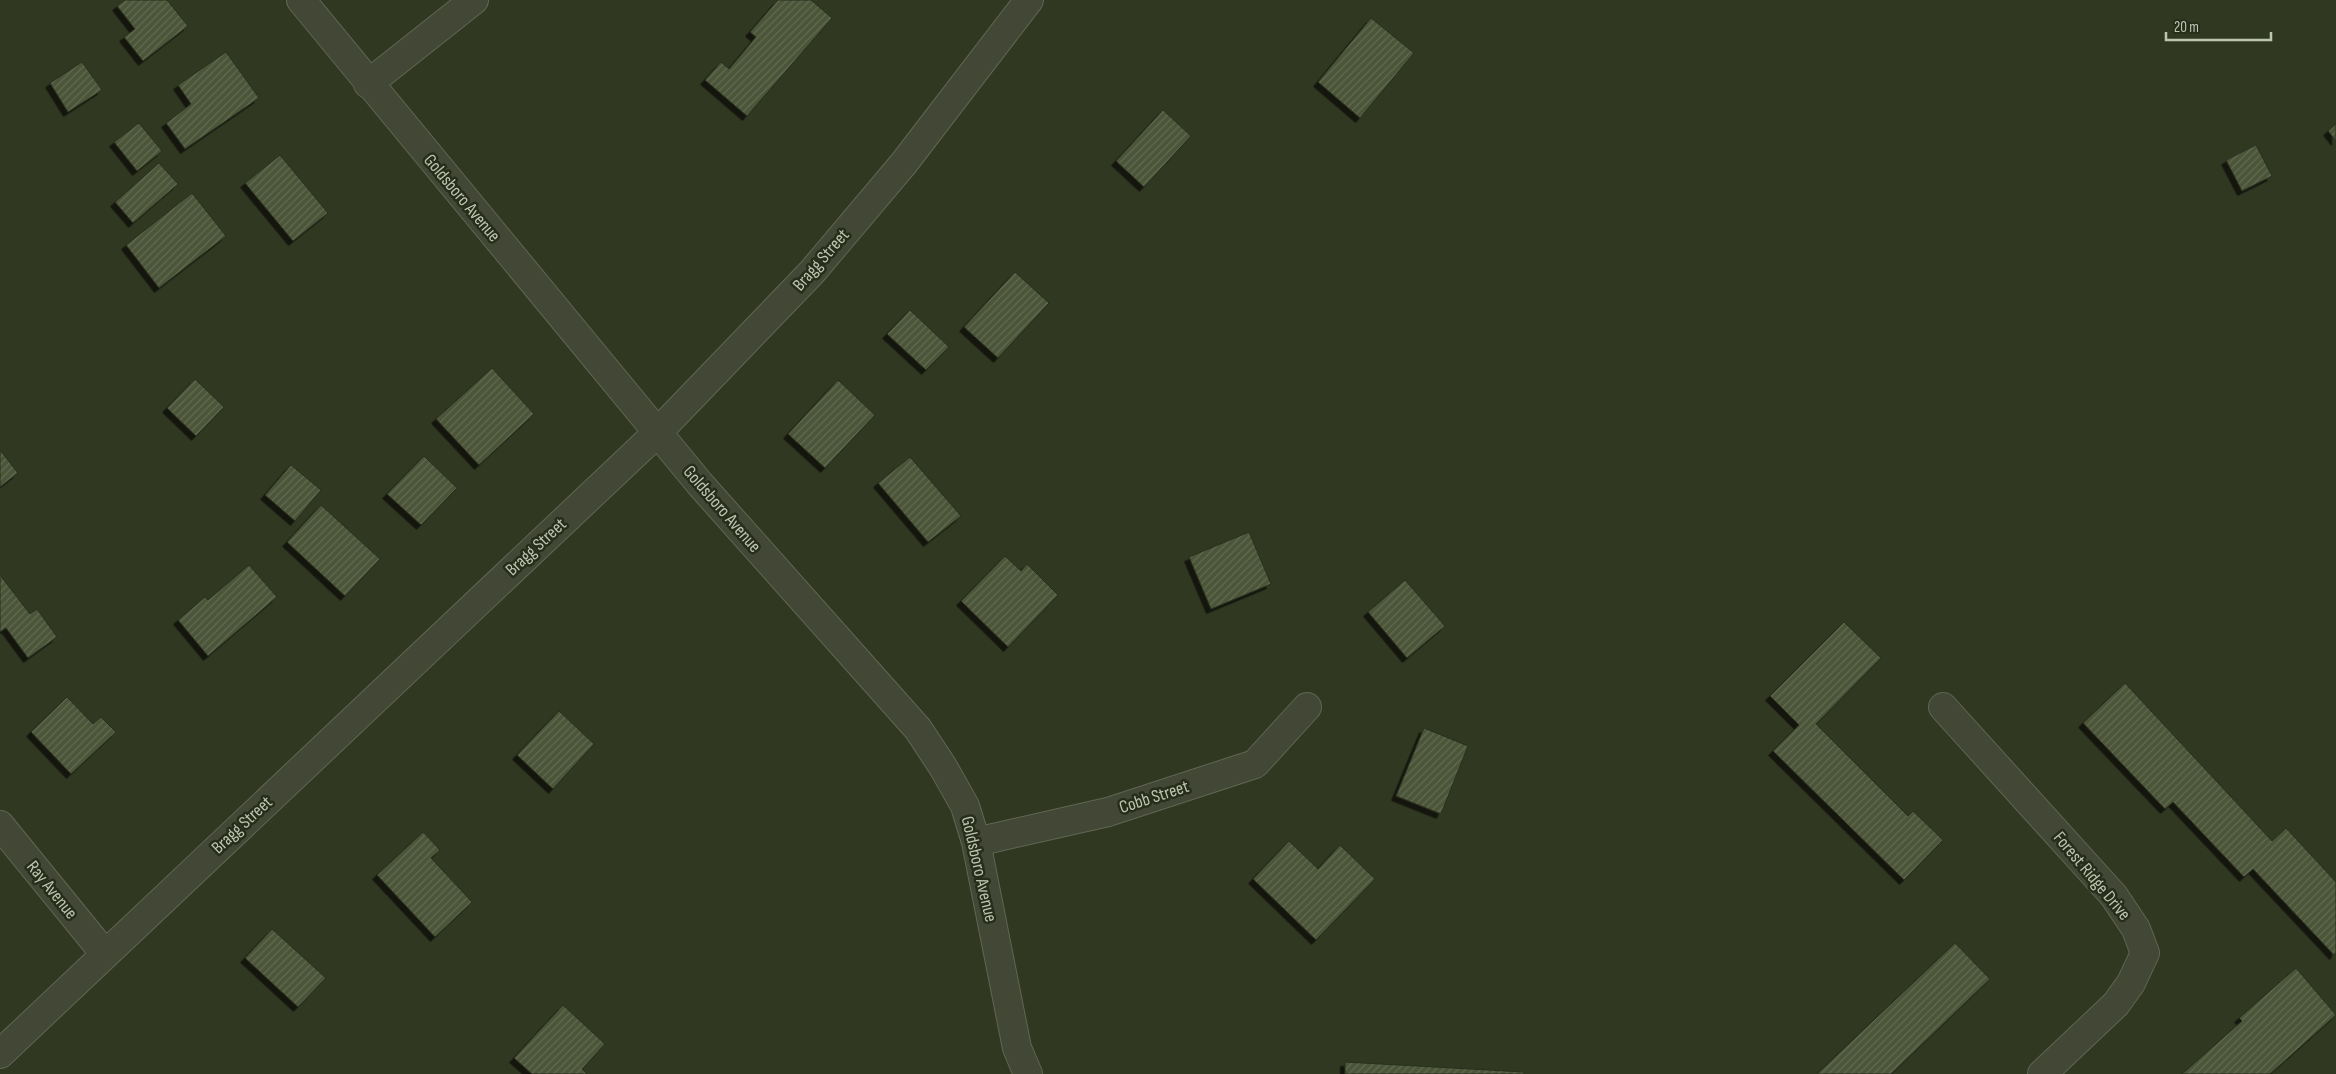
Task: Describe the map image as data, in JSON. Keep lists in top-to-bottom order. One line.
{"streets":{"street":["Goldsboro Avenue","Bragg Street","Cobb Street","Forest Ridge Drive","Ray Avenue"]},"crossings":[["Goldsboro Avenue","Bragg Street"],["Goldsboro Avenue","Cobb Street"],["Bragg Street","Ray Avenue"]],"scale_bar":"20 m"}
